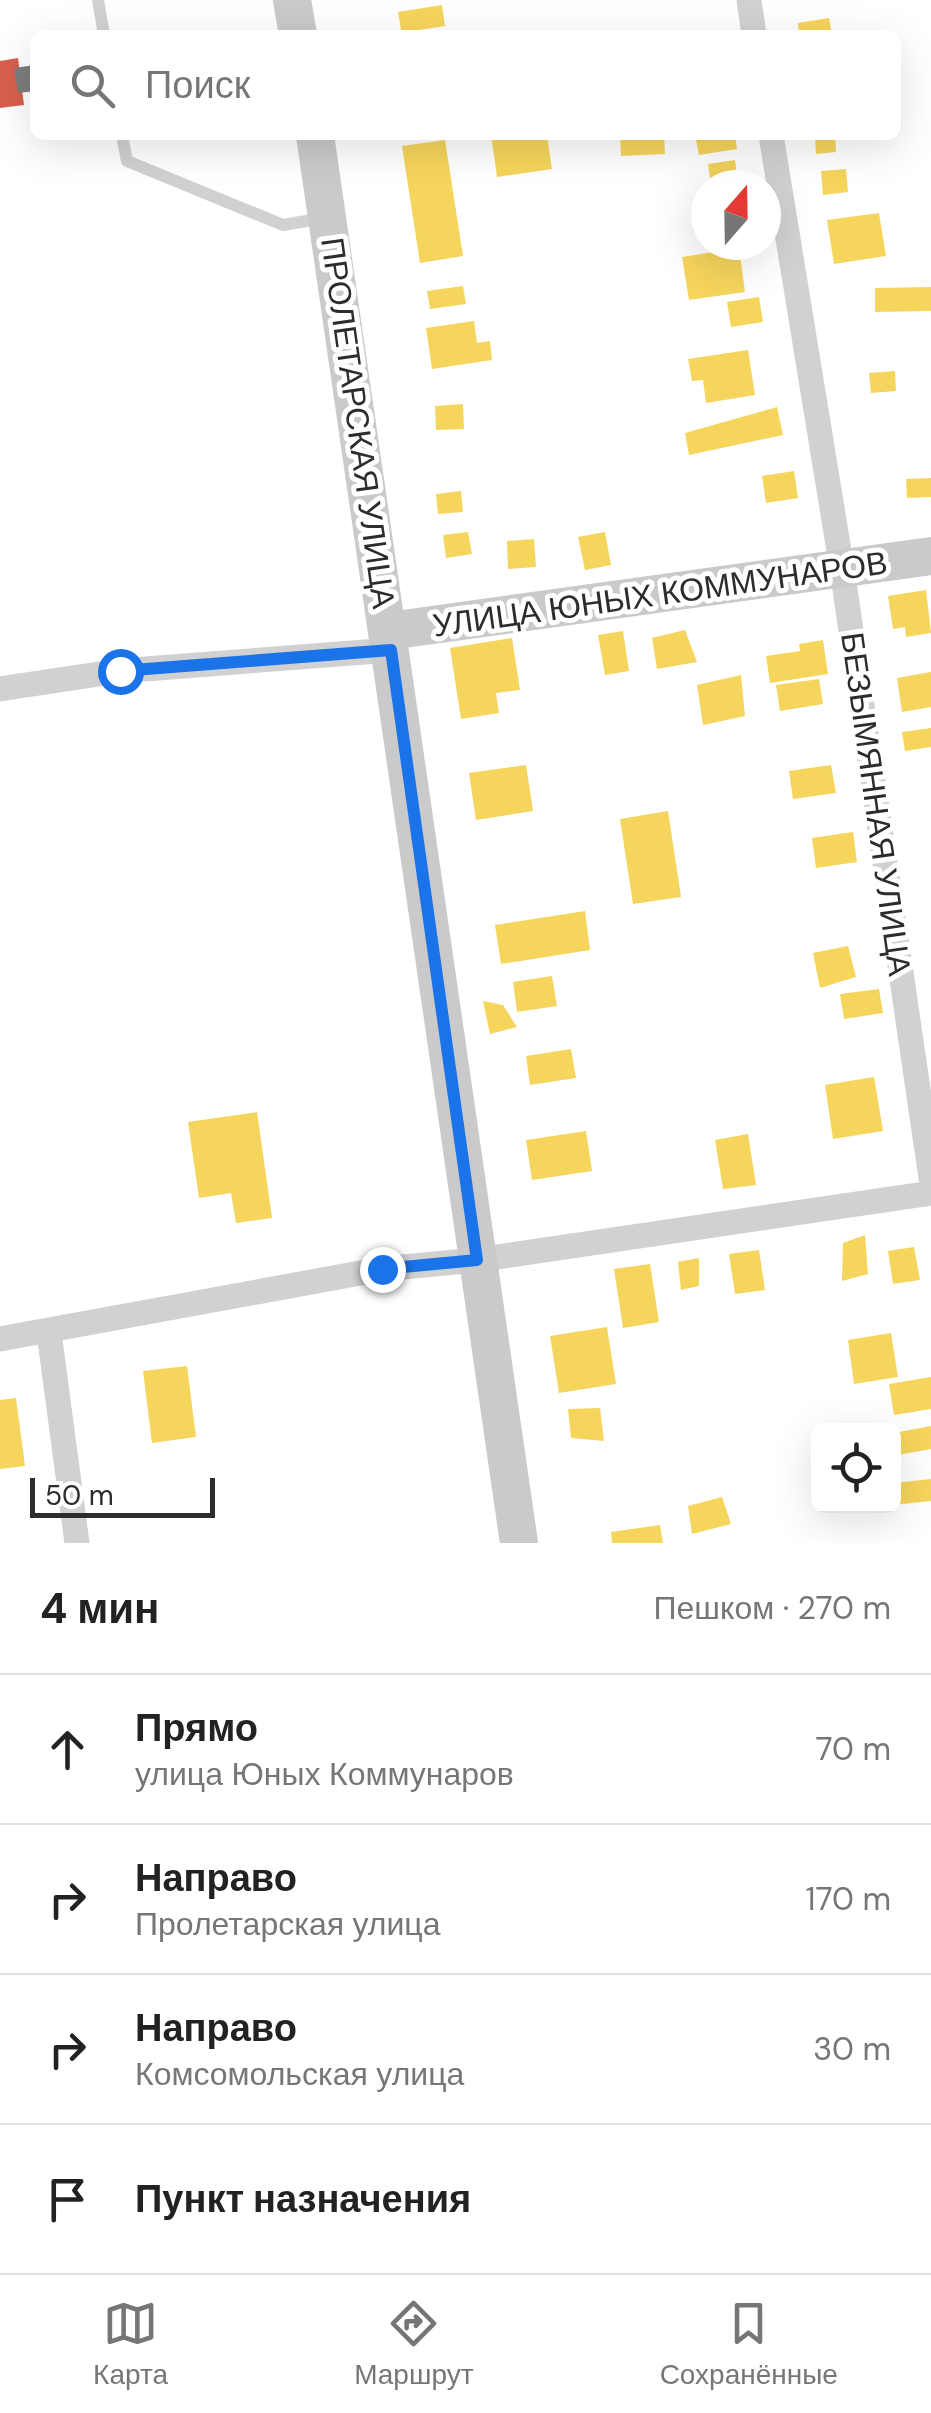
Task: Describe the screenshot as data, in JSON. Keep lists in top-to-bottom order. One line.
{"streets":{"street":["ПРОЛЕТАРСКАЯ УЛИЦА","УЛИЦА ЮНЫХ КОММУНАРОВ","БЕЗЫМЯННАЯ УЛИЦА"]},"crossings":[["ПРОЛЕТАРСКАЯ УЛИЦА","УЛИЦА ЮНЫХ КОММУНАРОВ"],["УЛИЦА ЮНЫХ КОММУНАРОВ","БЕЗЫМЯННАЯ УЛИЦА"]],"scale_bar":"50 m","north":"top","page":{"search":"Поиск","scale":"50 m","heading":["4 мин","Пешком · 270 m"],"list":[["Прямо","улица Юных Коммунаров","70 m"],["Направо","Пролетарская улица","170 m"],["Направо","Комсомольская улица","30 m"],"Пункт назначения"],"nav":["Карта","Маршрут","Сохранённые"]}}
